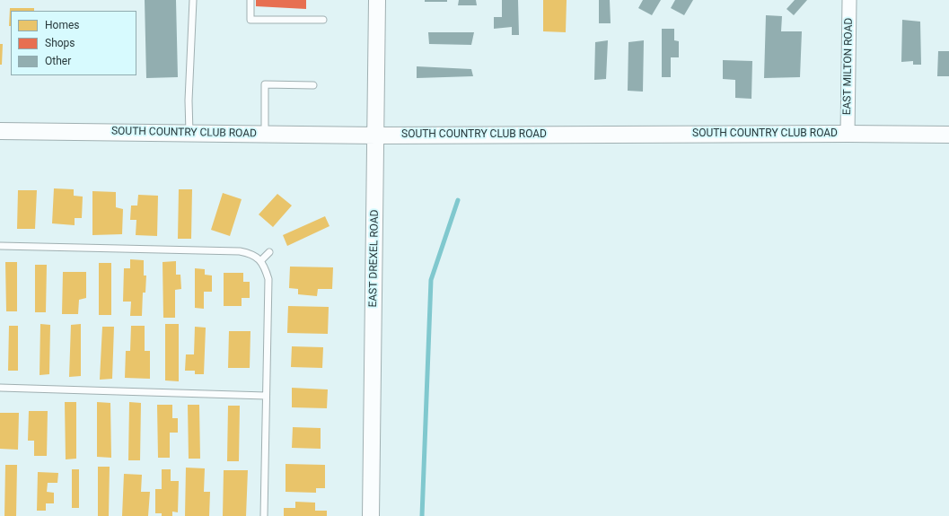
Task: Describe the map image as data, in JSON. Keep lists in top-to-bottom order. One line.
{"streets":{"street":["EAST MILTON ROAD","SOUTH COUNTRY CLUB ROAD","EAST DREXEL ROAD"]},"crossings":[["EAST MILTON ROAD","SOUTH COUNTRY CLUB ROAD"],["SOUTH COUNTRY CLUB ROAD","EAST DREXEL ROAD"]],"legend":["Homes","Shops","Other"]}
